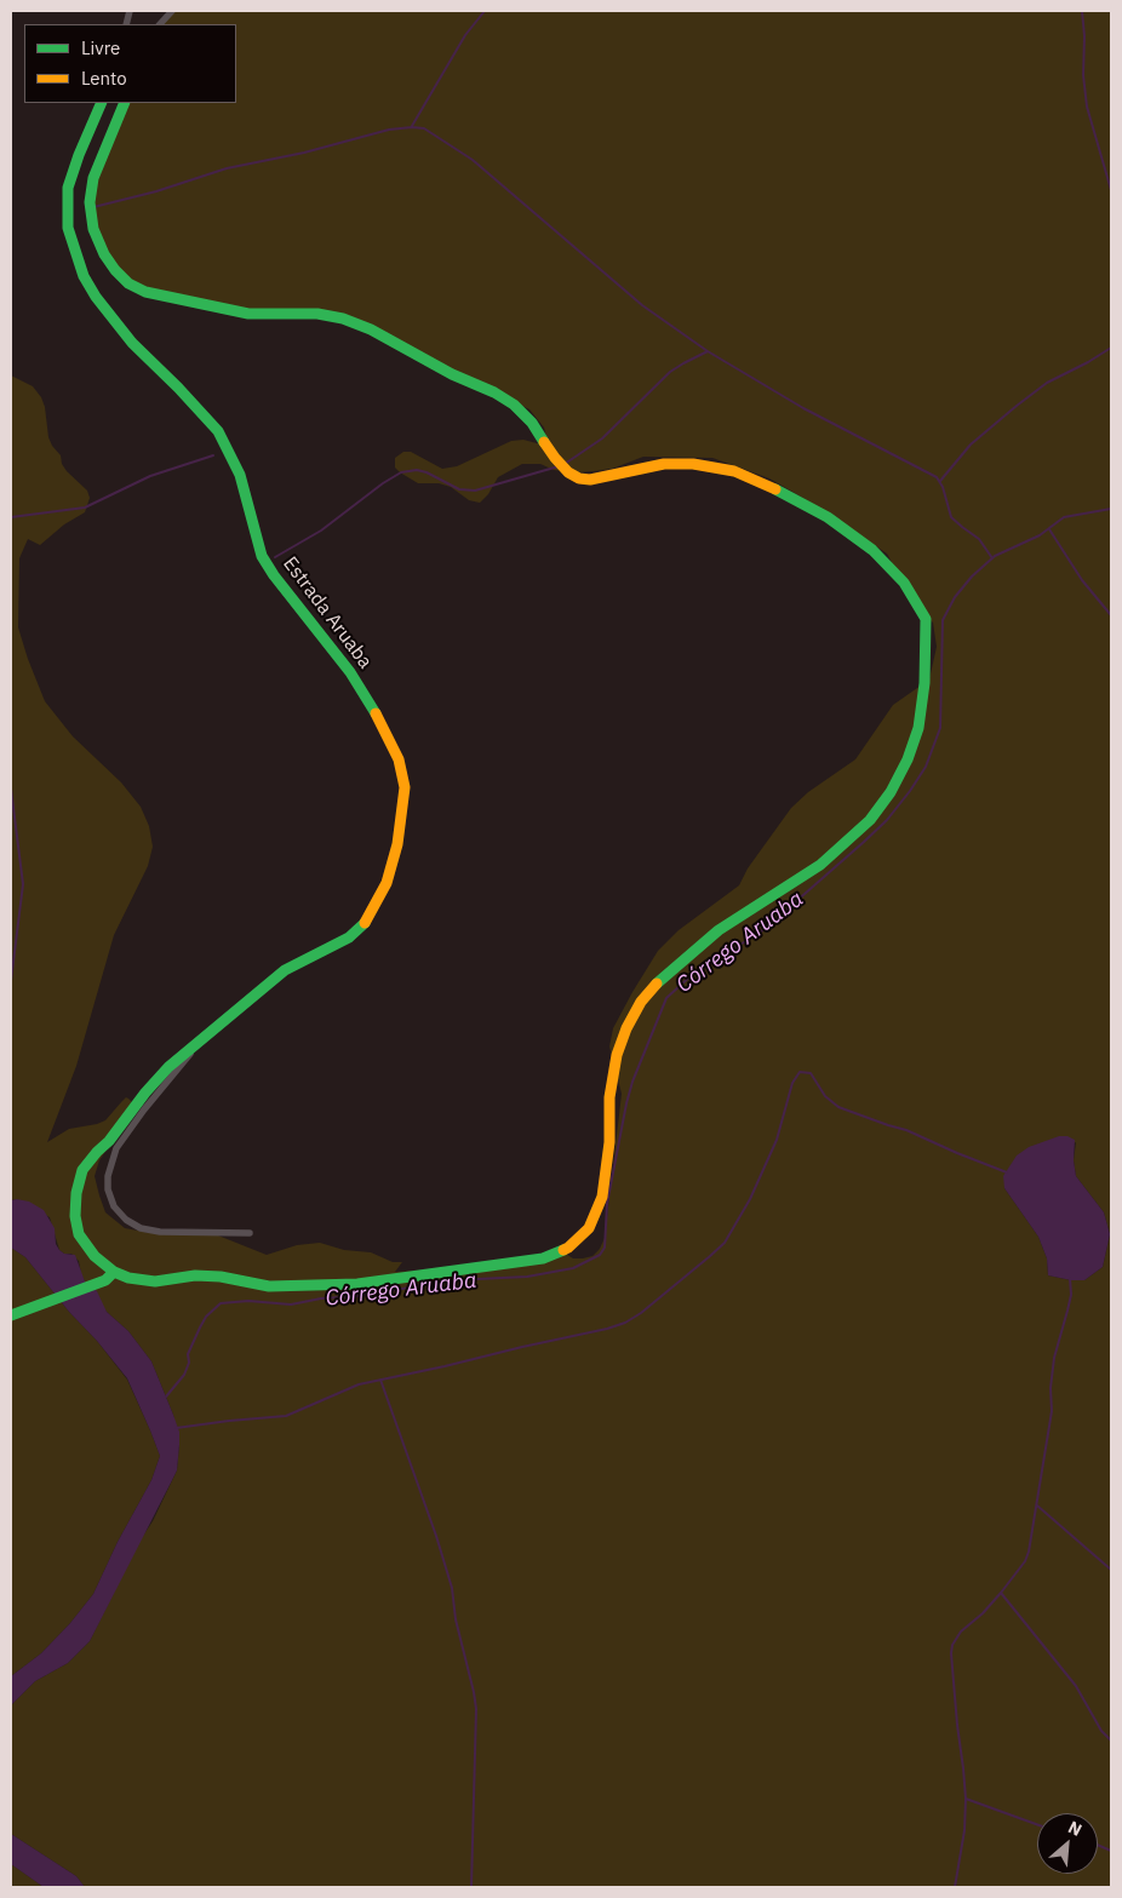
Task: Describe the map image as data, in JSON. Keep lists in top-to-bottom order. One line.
{"streets":{"street":["Estrada Aruaba"]},"water":["Córrego Aruaba"],"legend":["Livre","Lento"],"north":"top right"}
